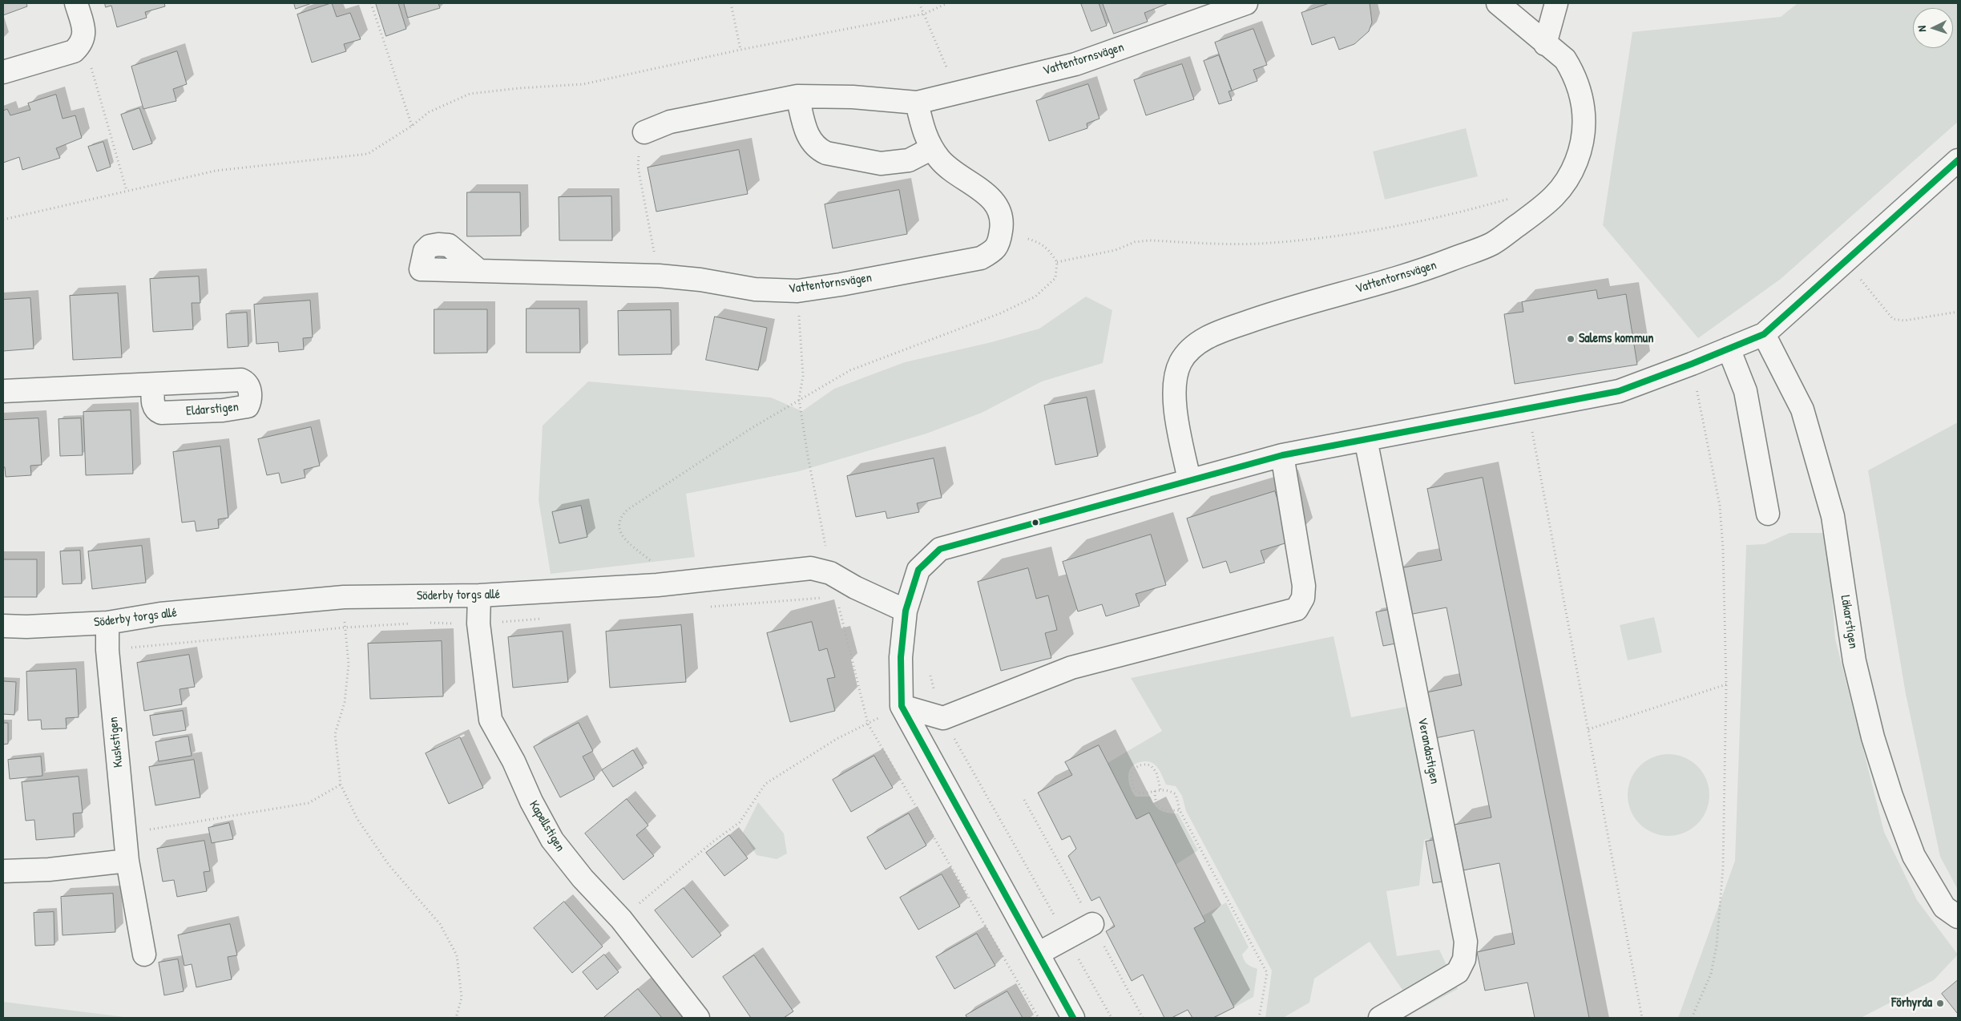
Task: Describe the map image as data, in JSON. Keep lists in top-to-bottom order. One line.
{"streets":{"street":["Vattentornsvägen","Söderby torgs allé","Läkarstigen","Kuskstigen","Verandastigen","Kapellstigen"]},"crossings":[["Söderby torgs allé","Kuskstigen"],["Söderby torgs allé","Kapellstigen"]],"places":["Salems kommun","Förhyrda"],"north":"left"}
